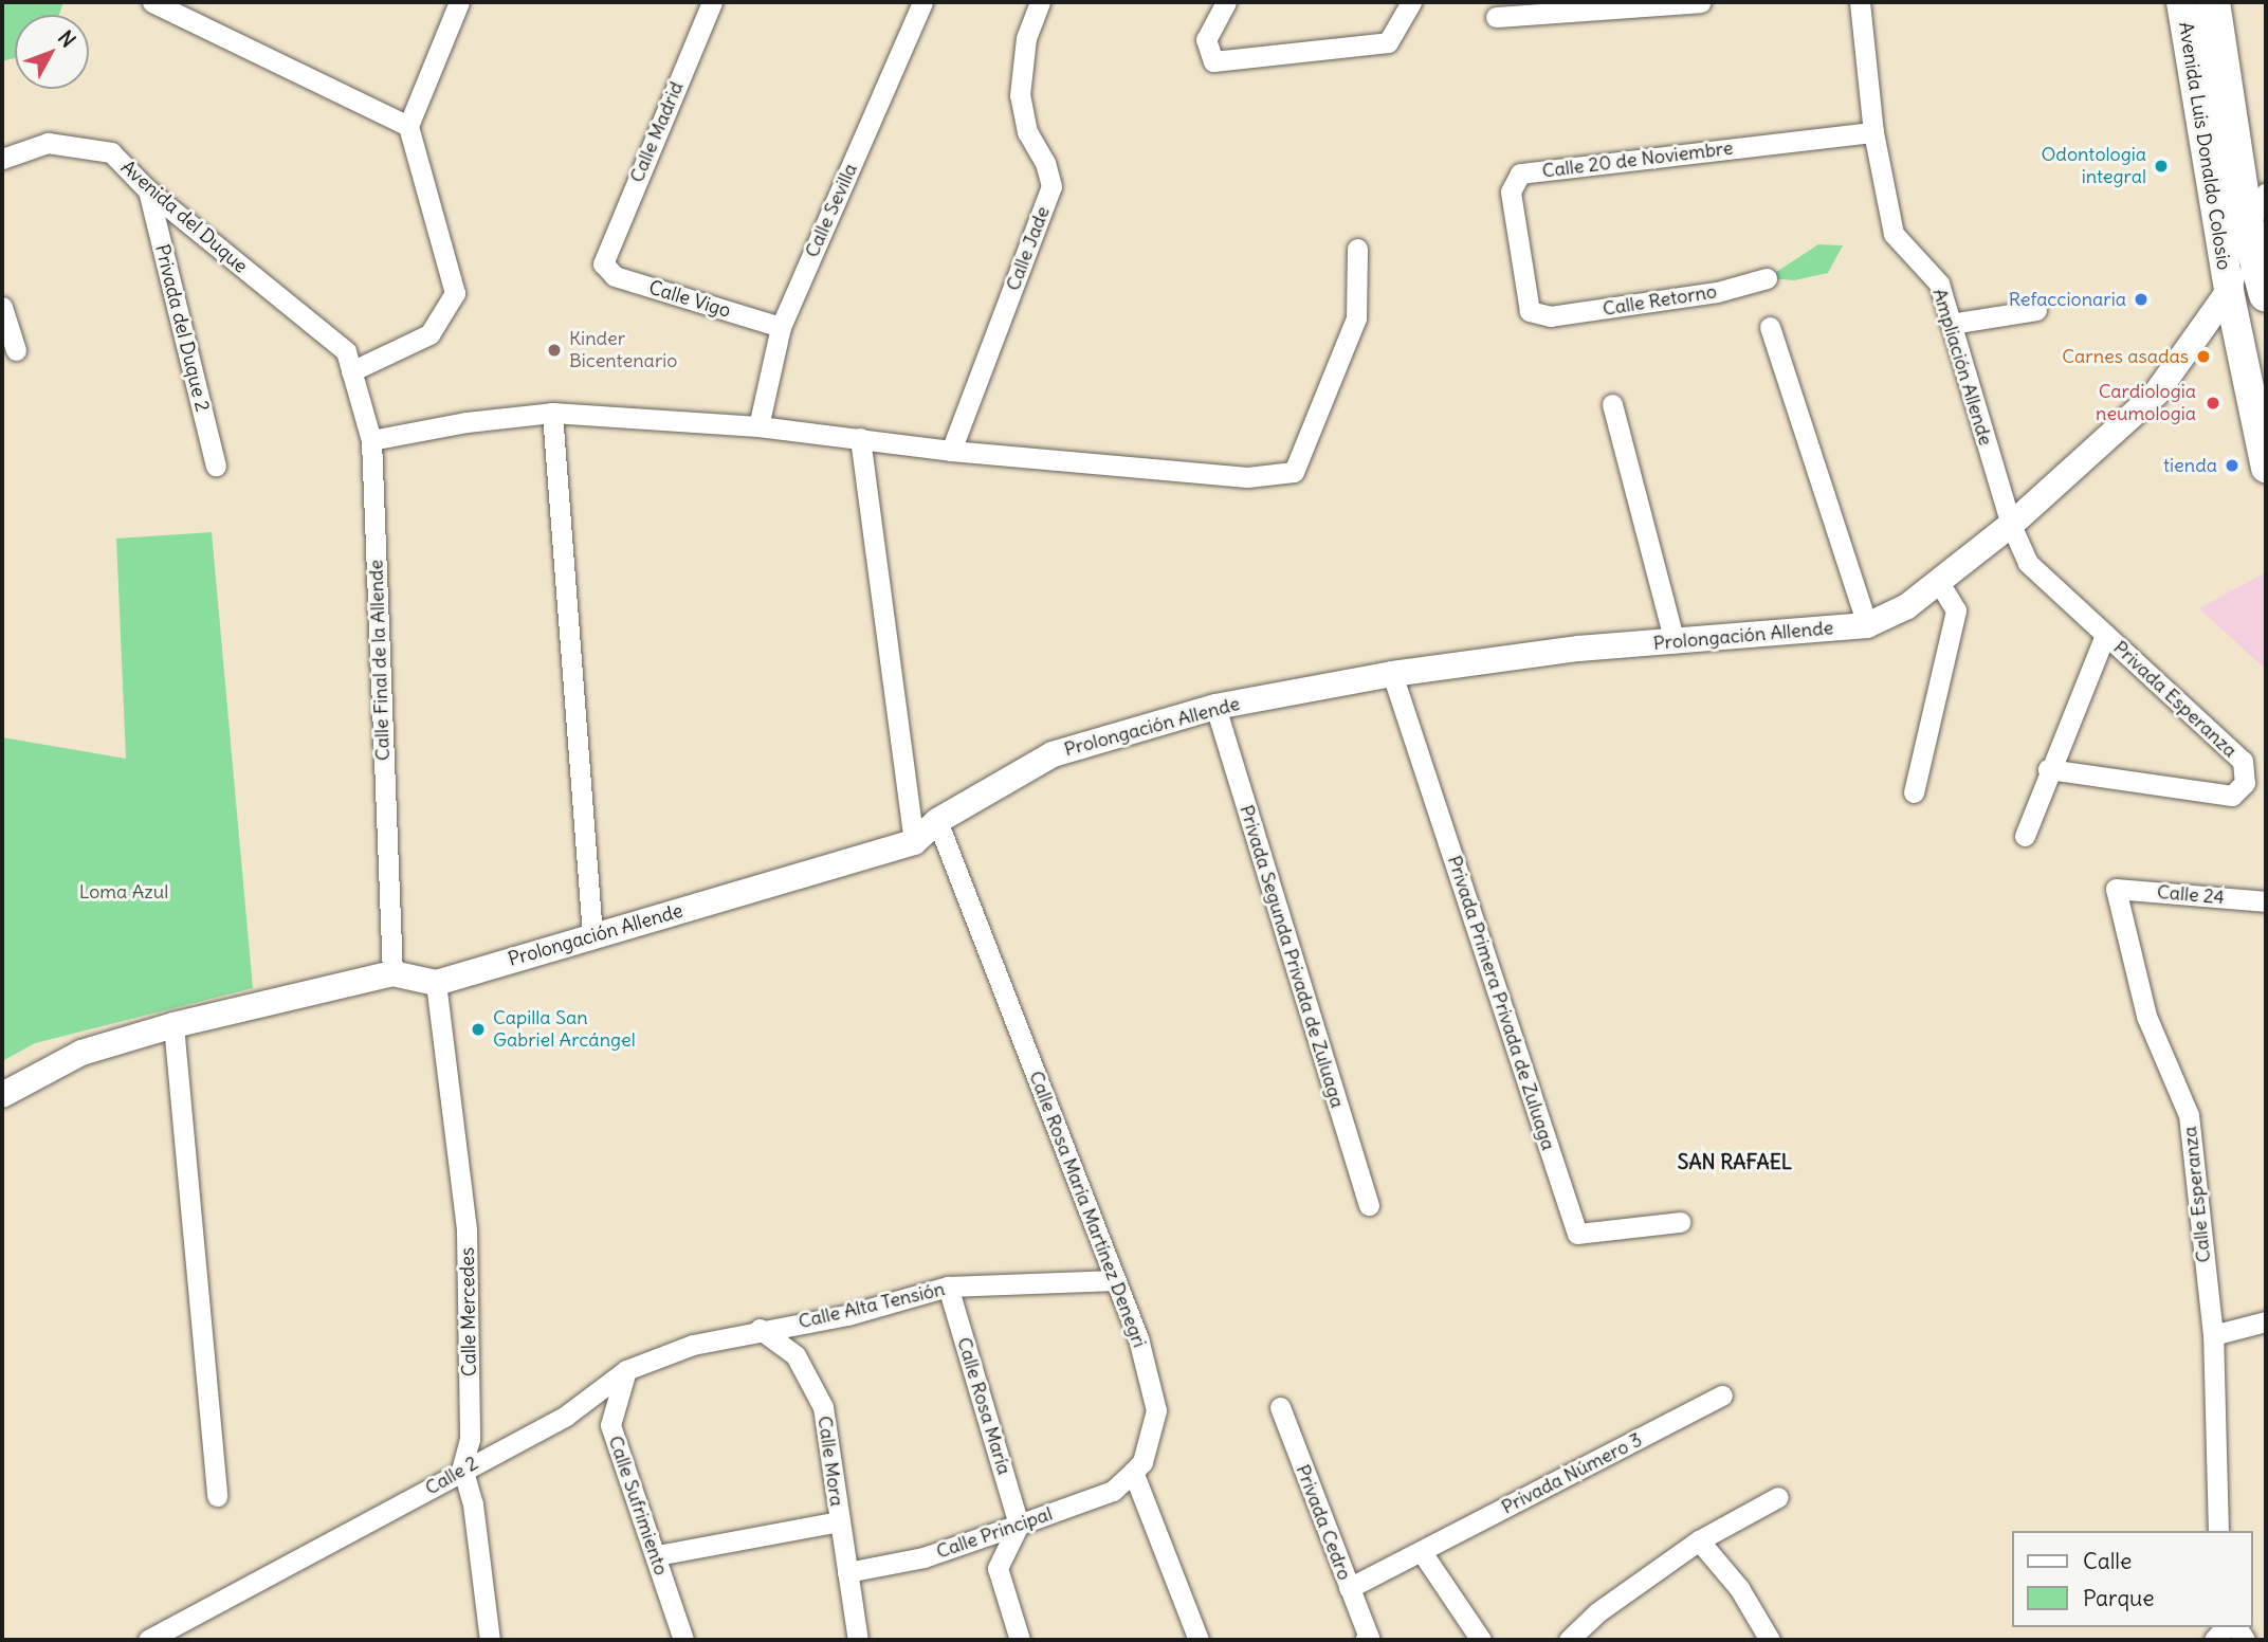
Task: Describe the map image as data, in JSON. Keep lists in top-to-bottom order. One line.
{"streets":{"main road":["Avenida Luis Donaldo Colosio"],"street":["Calle Madrid","Calle 20 de Noviembre","Calle Sevilla","Avenida del Duque","Calle Jade","Calle Vigo","Calle Retorno","Privada del Duque 2","Ampliación Allende","Prolongación Allende","Calle Final de la Allende","Privada Esperanza","Calle 24","Privada Segunda Privada de Zuluaga","Privada Primera Privada de Zuluaga","Calle Esperanza","Calle Rosa María Martínez Denegri","Calle Alta Tensión","Calle Mercedes","Calle Rosa María","Calle Mora","Privada Número 3","Calle 2","Calle Sufrimiento","Privada Cedro","Calle Principal"]},"crossings":[["Calle Madrid","Calle Vigo"],["Avenida Luis Donaldo Colosio","Prolongación Allende"],["Calle 20 de Noviembre","Calle Retorno"],["Calle 20 de Noviembre","Ampliación Allende"],["Calle Sevilla","Calle Vigo"],["Avenida del Duque","Privada del Duque 2"],["Avenida del Duque","Calle Final de la Allende"],["Ampliación Allende","Prolongación Allende"],["Ampliación Allende","Privada Esperanza"],["Prolongación Allende","Calle Final de la Allende"],["Prolongación Allende","Privada Esperanza"],["Prolongación Allende","Privada Segunda Privada de Zuluaga"],["Prolongación Allende","Privada Primera Privada de Zuluaga"],["Prolongación Allende","Calle Rosa María Martínez Denegri"],["Prolongación Allende","Calle Mercedes"],["Calle 24","Calle Esperanza"],["Calle Rosa María Martínez Denegri","Calle Alta Tensión"],["Calle Rosa María Martínez Denegri","Calle Principal"],["Calle Alta Tensión","Calle Rosa María"],["Calle Alta Tensión","Calle Mora"],["Calle Alta Tensión","Calle 2"],["Calle Alta Tensión","Calle Sufrimiento"],["Calle Mercedes","Calle 2"],["Calle Rosa María","Calle Principal"],["Calle Mora","Calle 2"],["Calle Mora","Calle Sufrimiento"],["Calle Mora","Calle Principal"],["Privada Número 3","Privada Cedro"],["Calle 2","Calle Sufrimiento"]],"districts":["SAN RAFAEL"],"parks":["Loma Azul"],"places":["Odontologia integral","Refaccionaria","Kinder Bicentenario","Carnes asadas","Cardiologia neumologia","tienda","Capilla San Gabriel Arcángel"],"legend":["Calle","Parque"],"north":"top right"}
